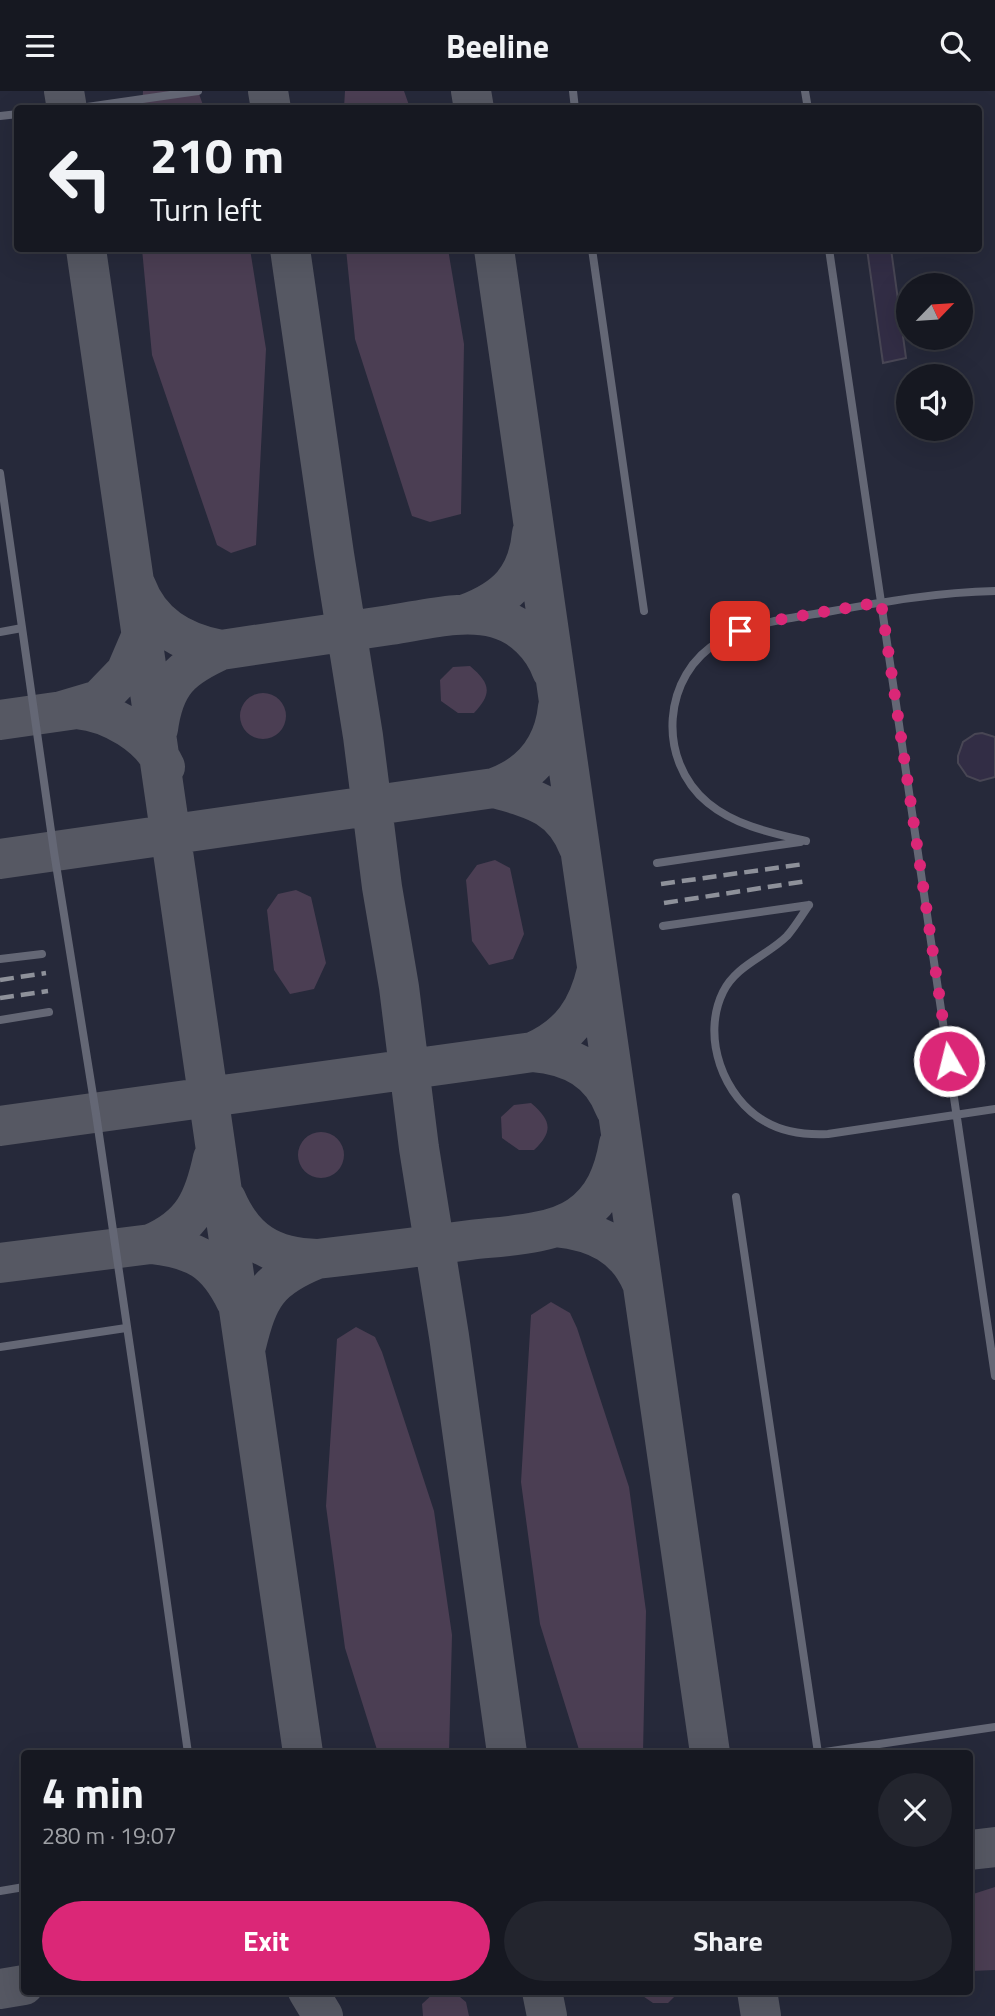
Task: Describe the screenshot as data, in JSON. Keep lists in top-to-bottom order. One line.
{"north":"top right","page":{"header":"Beeline","turn":["210 m","Turn left"],"heading":["4 min","280 m · 19:07"],"buttons":["Exit","Share"]}}
